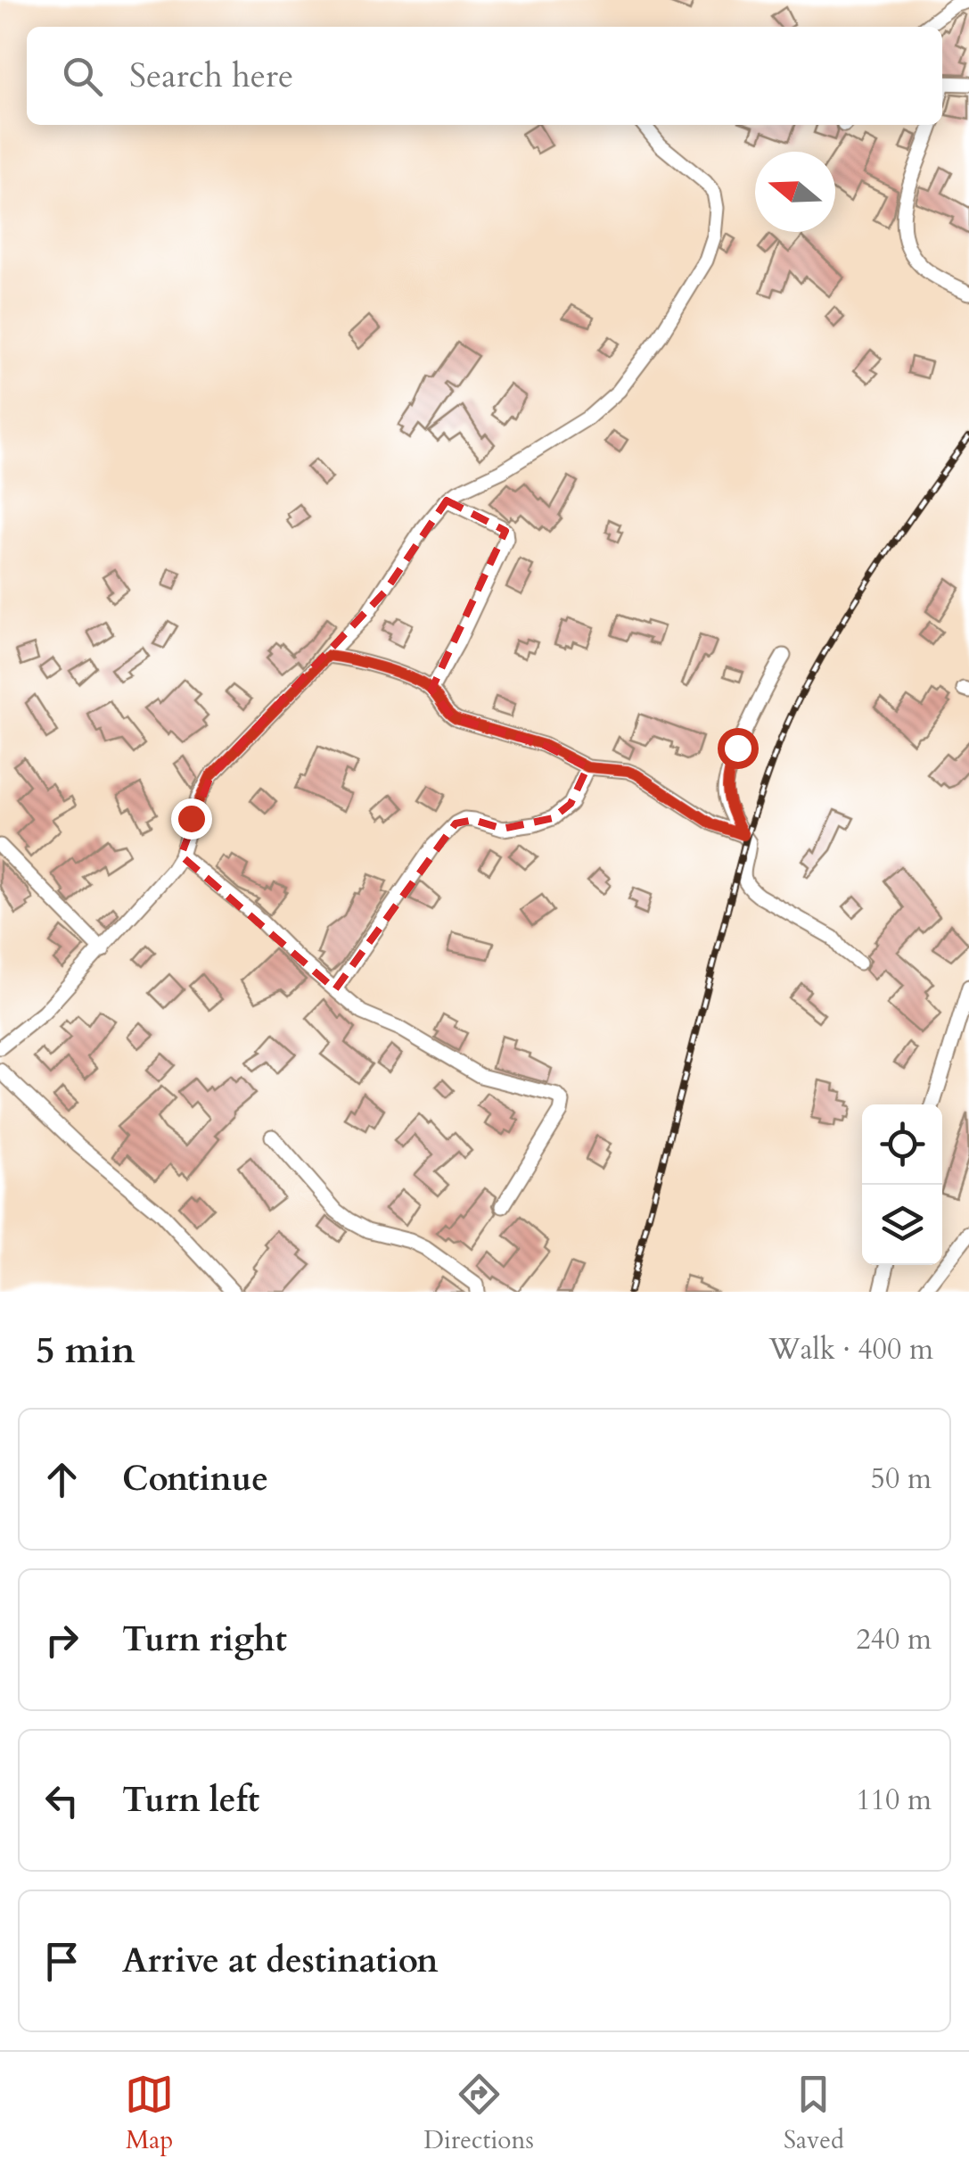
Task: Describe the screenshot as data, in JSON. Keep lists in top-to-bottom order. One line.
{"north":"left","page":{"search":"Search here","heading":["5 min","Walk · 400 m"],"list":[["Continue","50 m"],["Turn right","240 m"],["Turn left","110 m"],"Arrive at destination"],"nav":["Map","Directions","Saved"]}}
